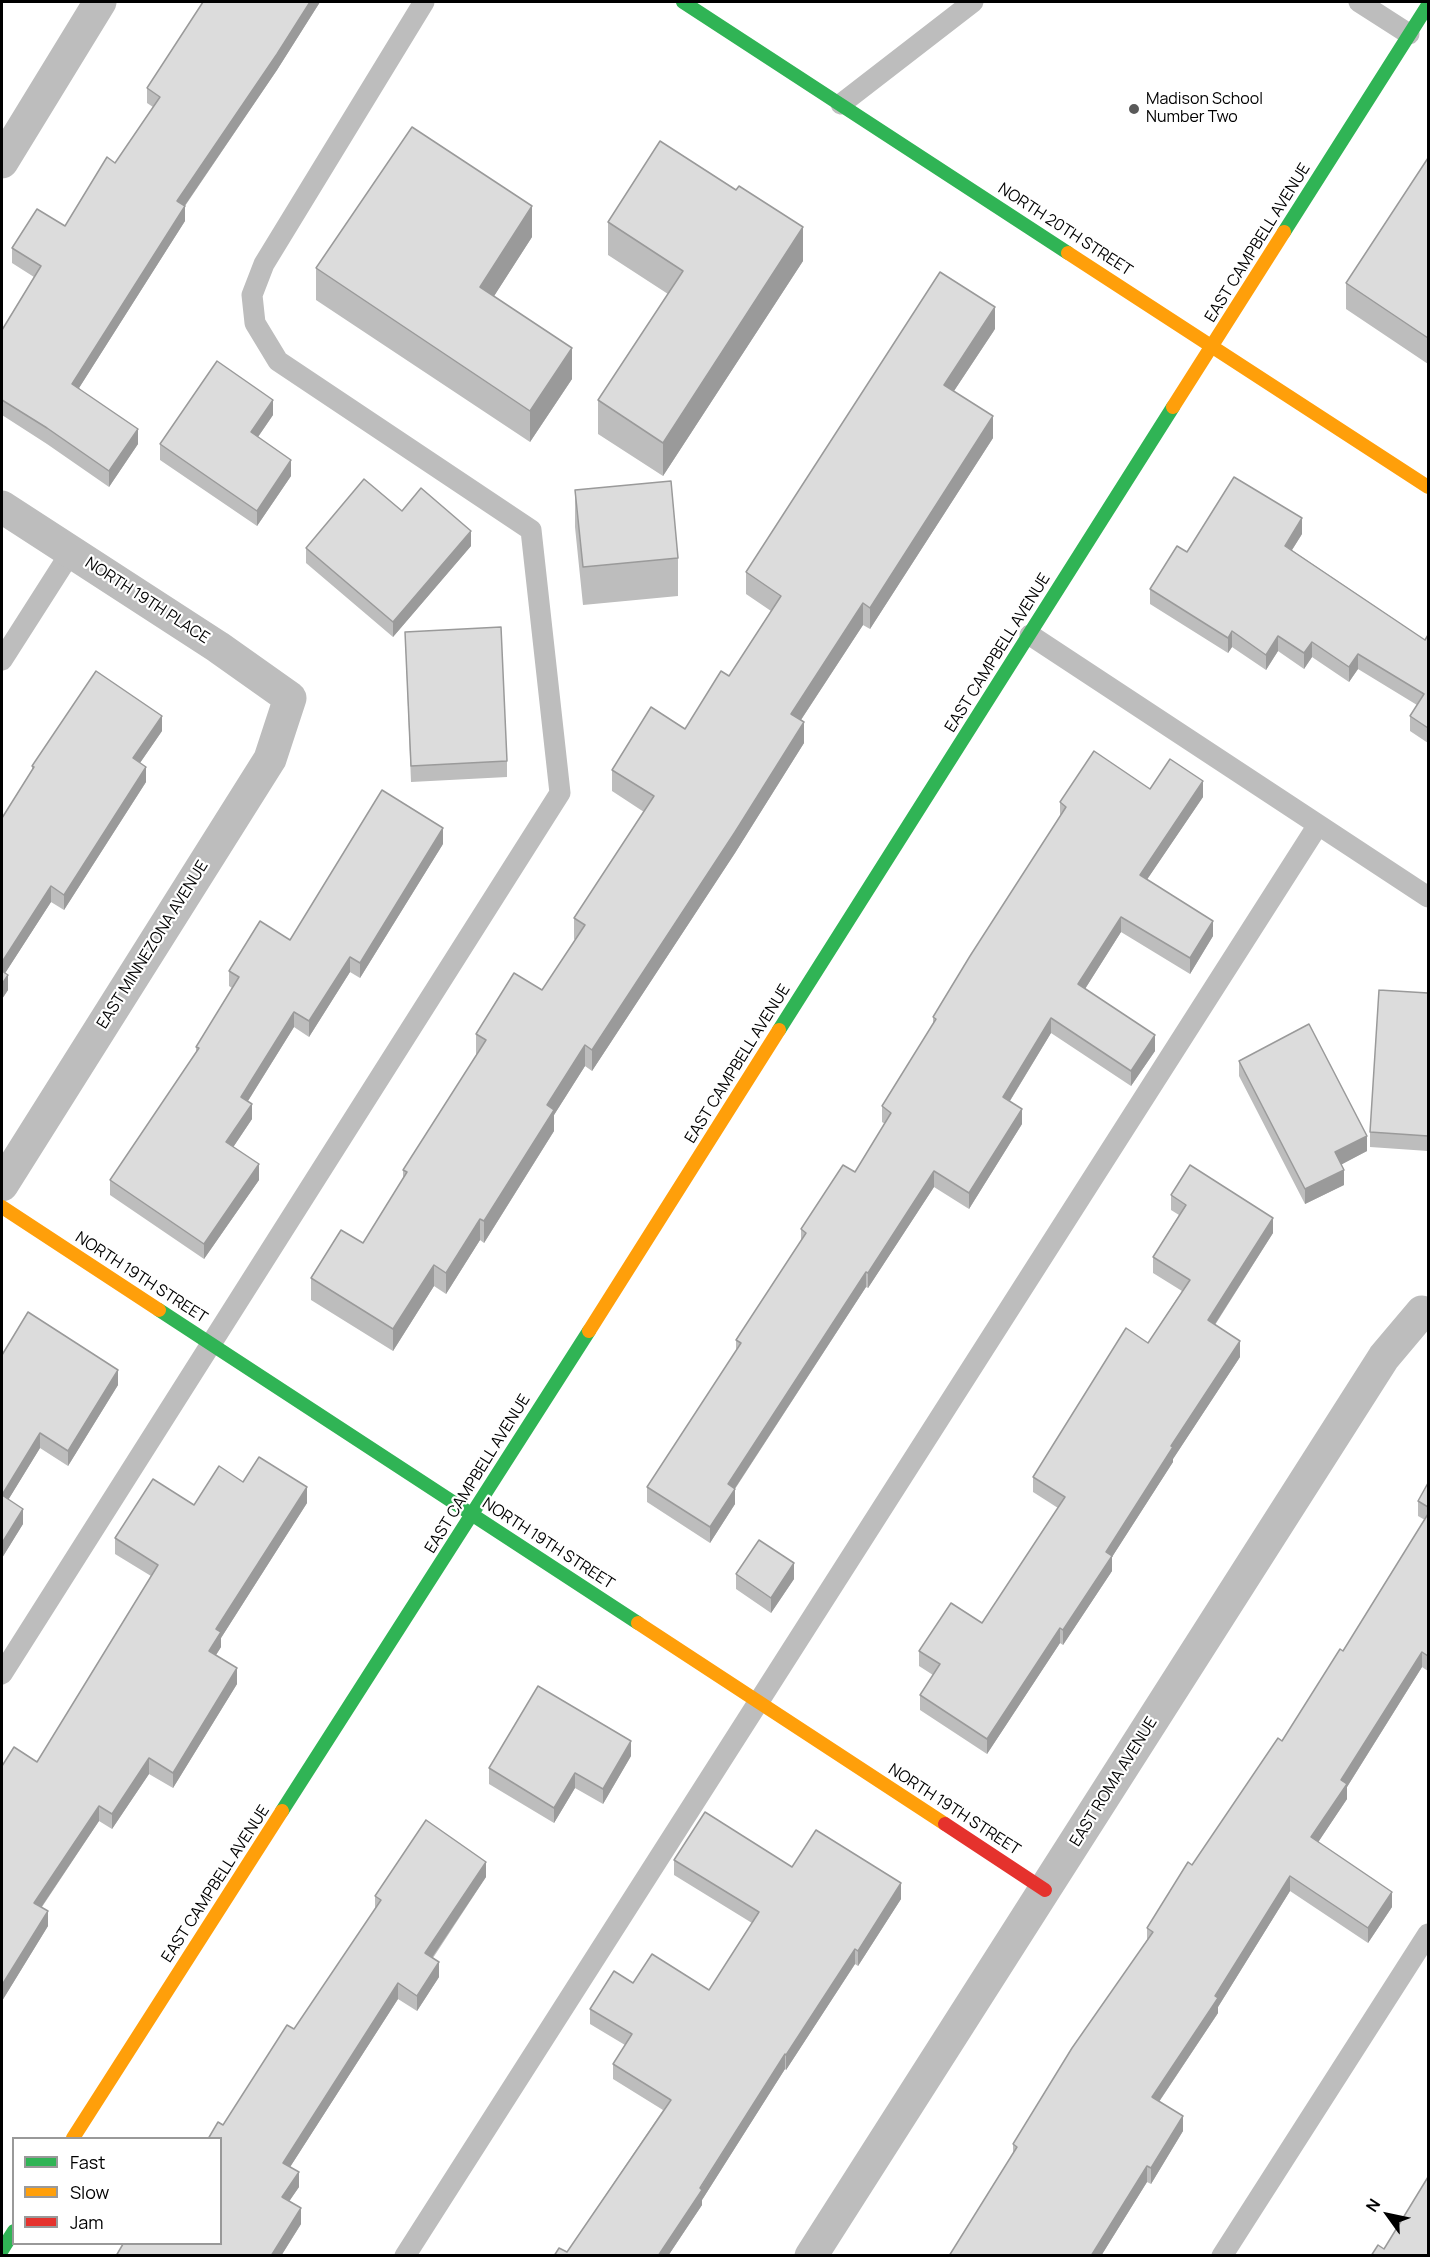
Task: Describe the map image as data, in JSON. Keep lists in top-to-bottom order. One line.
{"streets":{"street":["NORTH 20TH STREET","EAST CAMPBELL AVENUE","NORTH 19TH PLACE","EAST MINNEZONA AVENUE","NORTH 19TH STREET","EAST ROMA AVENUE"]},"crossings":[["NORTH 20TH STREET","EAST CAMPBELL AVENUE"],["EAST CAMPBELL AVENUE","NORTH 19TH STREET"],["NORTH 19TH PLACE","EAST MINNEZONA AVENUE"],["NORTH 19TH STREET","EAST ROMA AVENUE"]],"places":["Madison School Number Two"],"legend":["Fast","Slow","Jam"],"north":"top left"}
